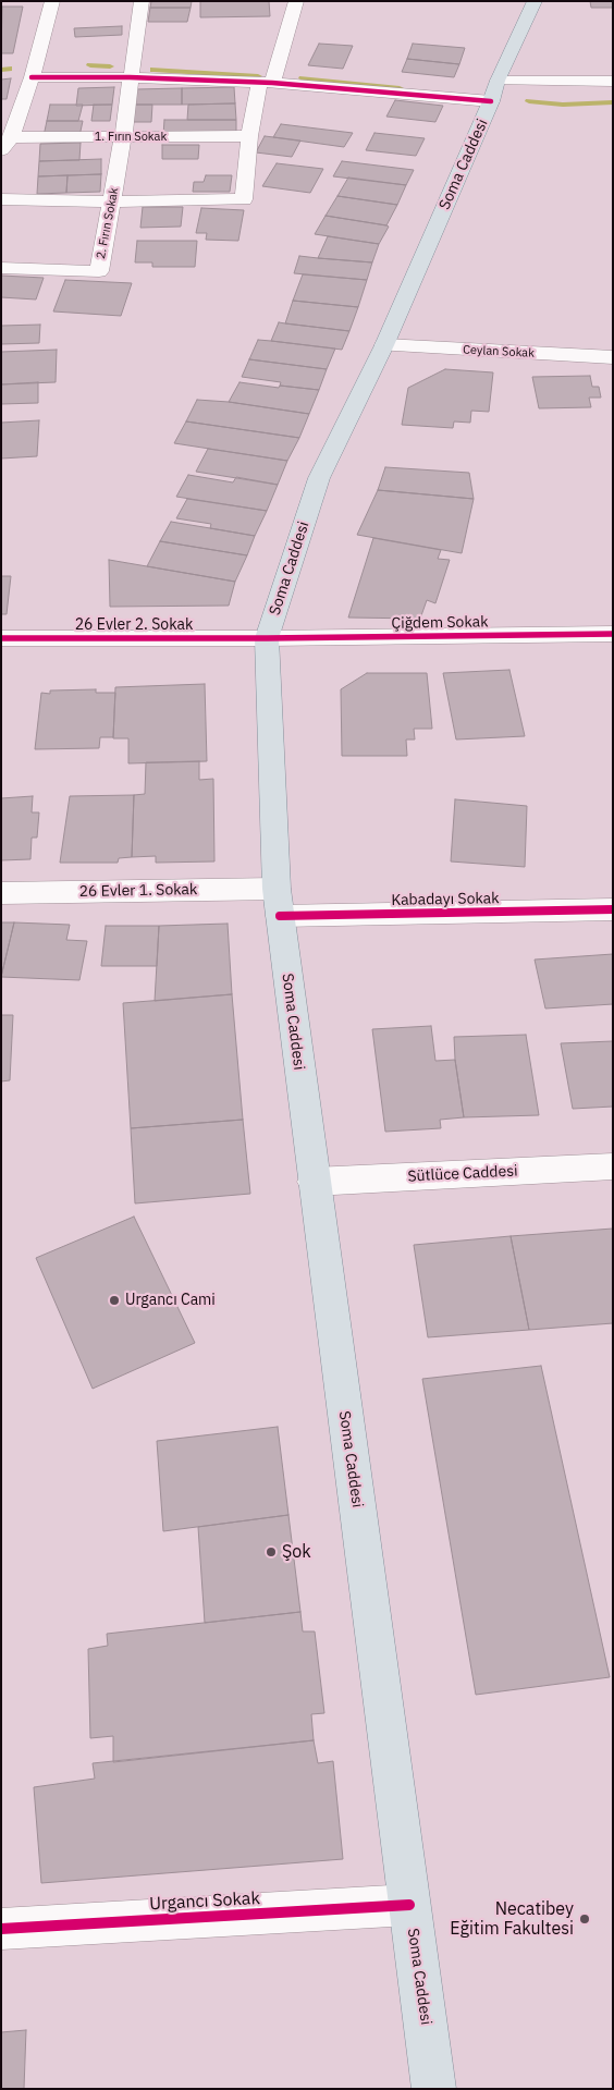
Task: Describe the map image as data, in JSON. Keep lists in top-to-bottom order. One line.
{"streets":{"main road":["Soma Caddesi"],"street":["1. Fırın Sokak","2. Fırın Sokak","Ceylan Sokak","Çiğdem Sokak","26 Evler 2. Sokak","26 Evler 1. Sokak","Kabadayı Sokak","Sütlüce Caddesi","Urgancı Sokak"]},"crossings":[["1. Fırın Sokak","2. Fırın Sokak"],["Soma Caddesi","Ceylan Sokak"],["Soma Caddesi","Çiğdem Sokak"],["Soma Caddesi","26 Evler 2. Sokak"],["Soma Caddesi","26 Evler 1. Sokak"],["Soma Caddesi","Kabadayı Sokak"],["Soma Caddesi","Sütlüce Caddesi"],["Soma Caddesi","Urgancı Sokak"],["Çiğdem Sokak","26 Evler 2. Sokak"],["26 Evler 1. Sokak","Kabadayı Sokak"]],"places":["Urgancı Cami","Şok","Necatibey Eğitim Fakultesi"]}
